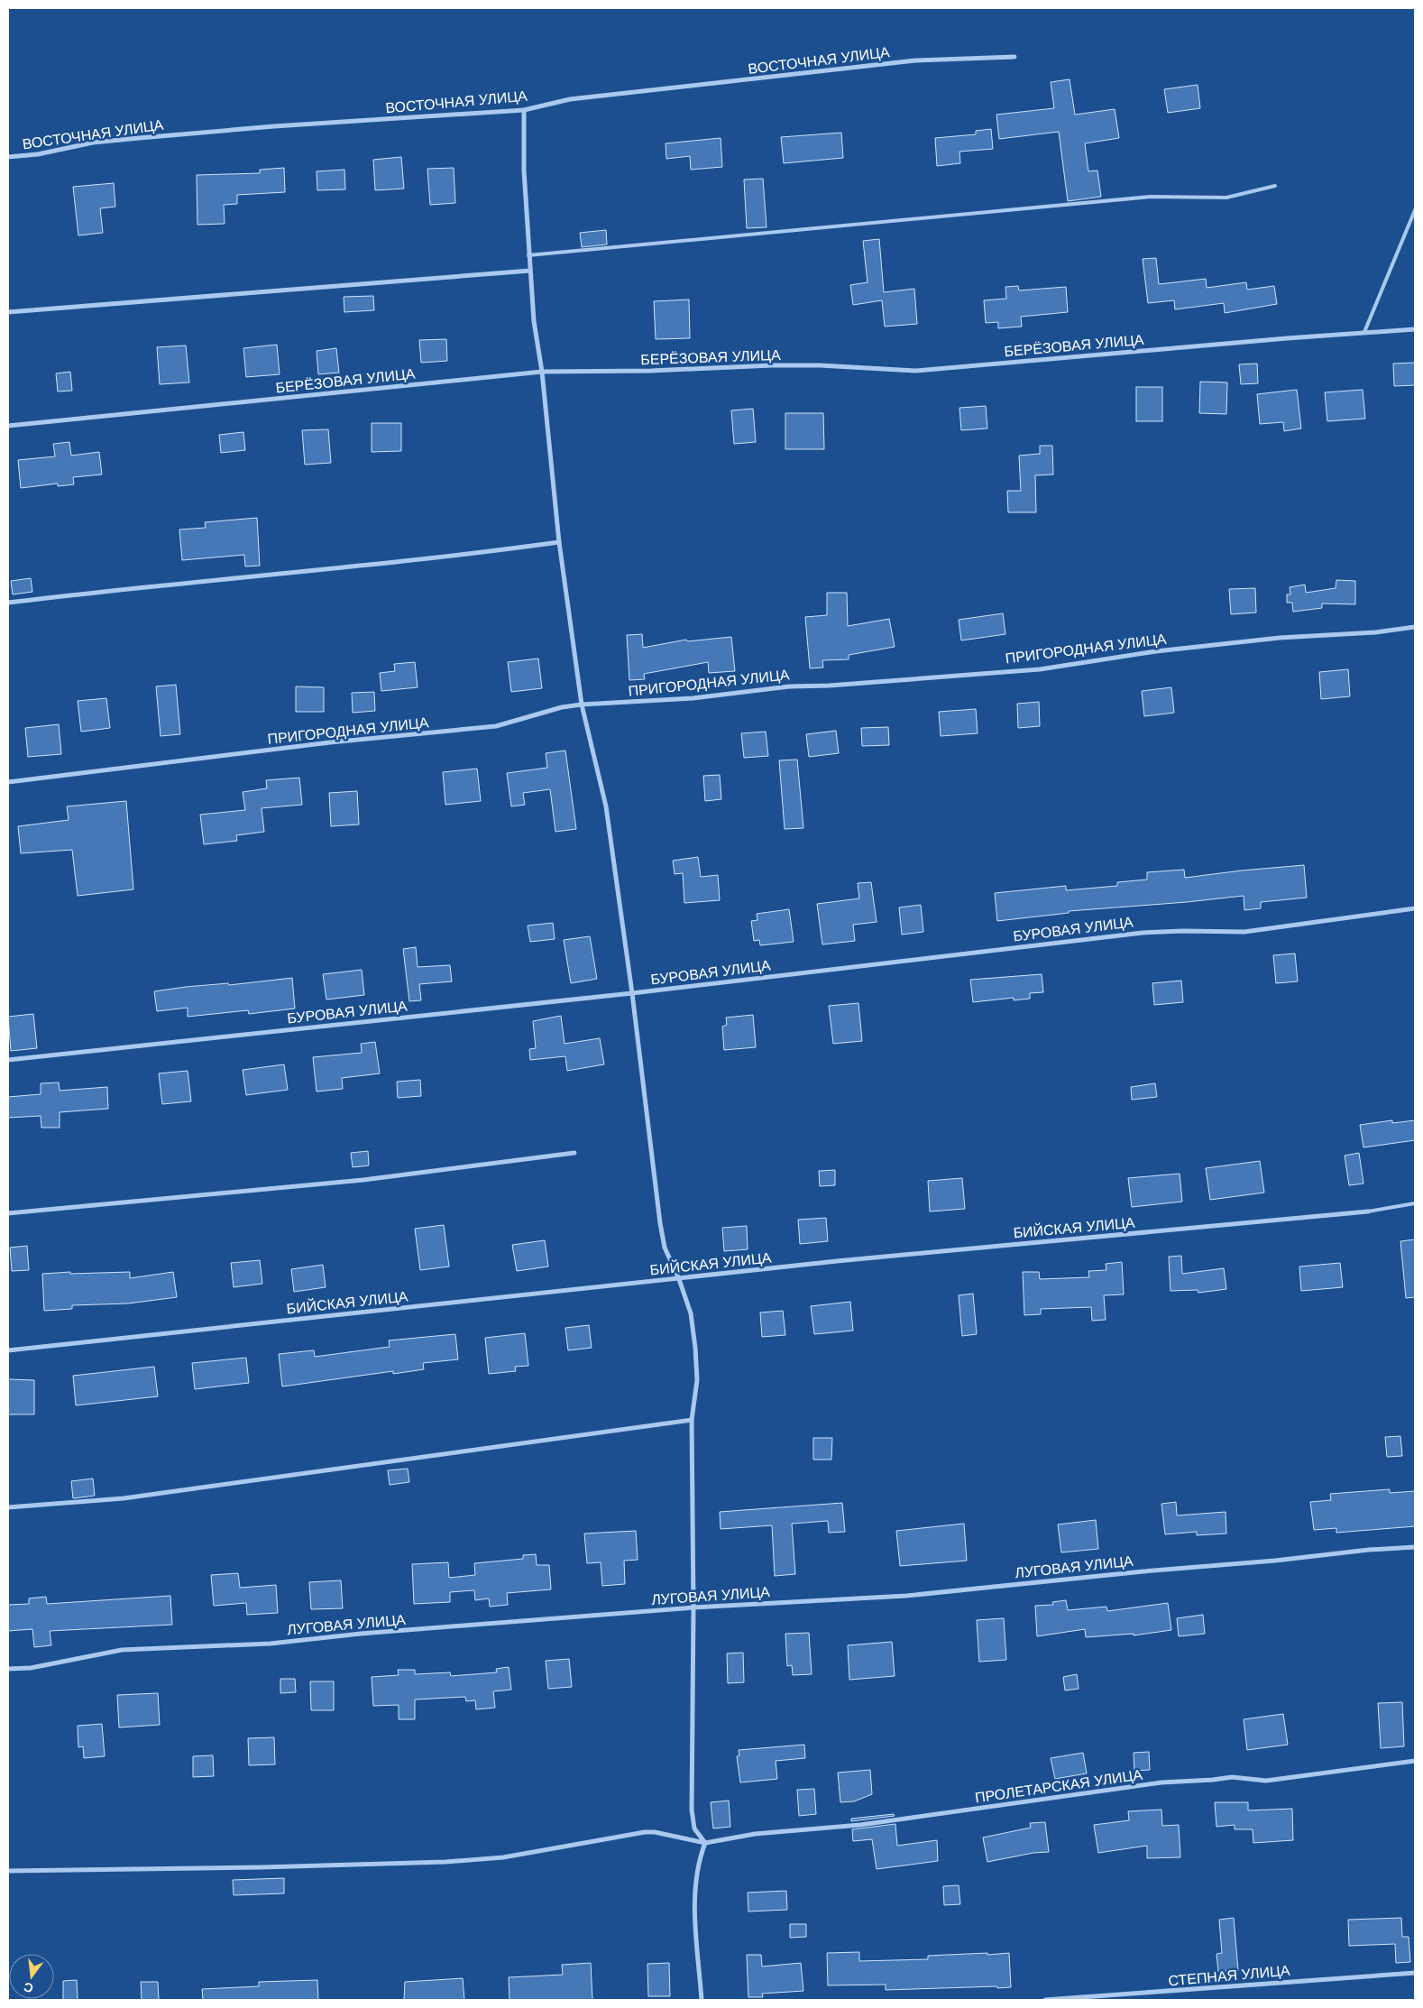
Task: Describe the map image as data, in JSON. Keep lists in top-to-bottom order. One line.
{"streets":{"street":["ВОСТОЧНАЯ УЛИЦА","БЕРЁЗОВАЯ УЛИЦА","ПРИГОРОДНАЯ УЛИЦА","БУРОВАЯ УЛИЦА","БИЙСКАЯ УЛИЦА","ЛУГОВАЯ УЛИЦА","ПРОЛЕТАРСКАЯ УЛИЦА","СТЕПНАЯ УЛИЦА"]},"north":"bottom"}
